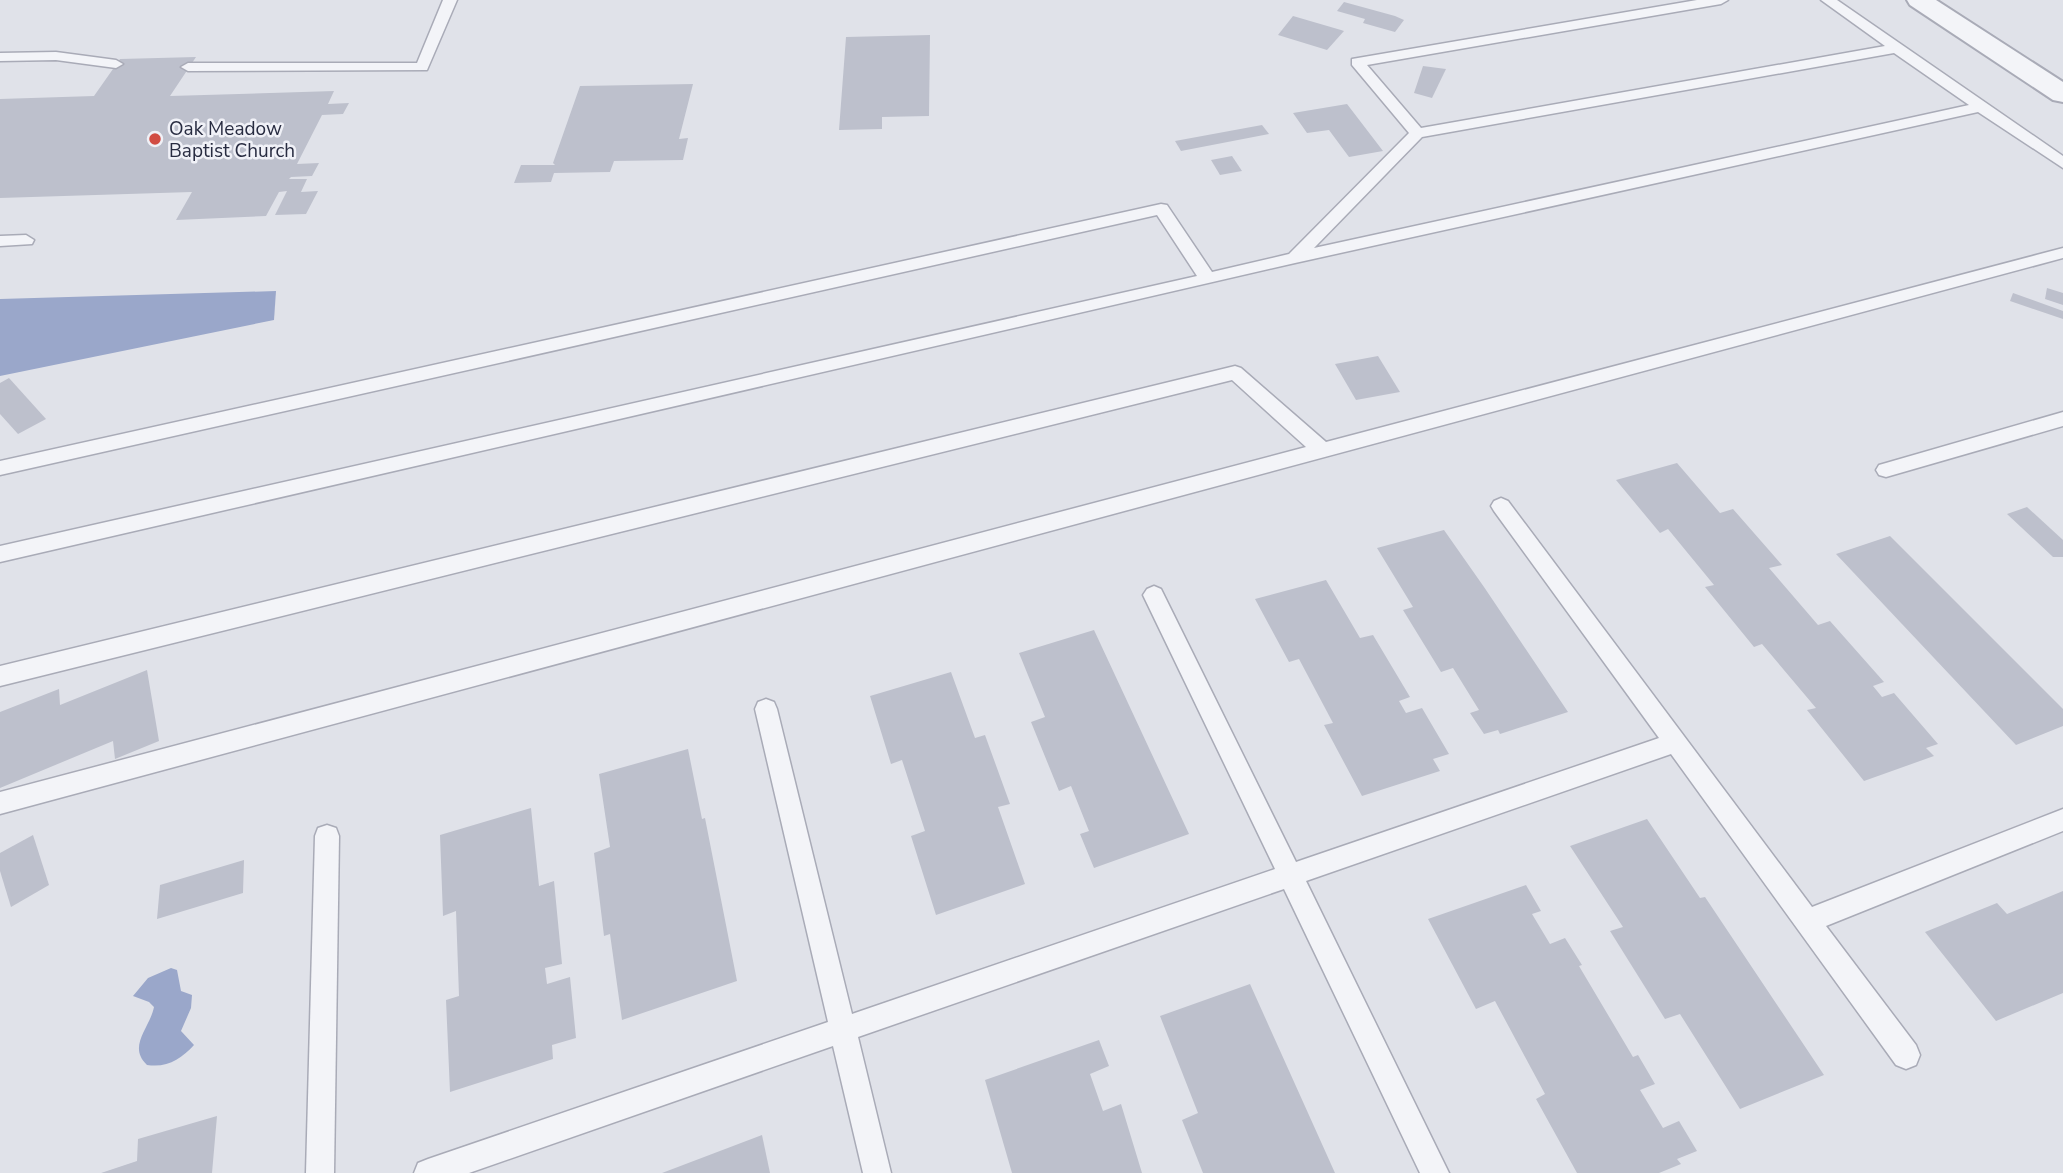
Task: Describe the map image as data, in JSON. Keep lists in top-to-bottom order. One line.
{"places":["Oak Meadow Baptist Church"]}
